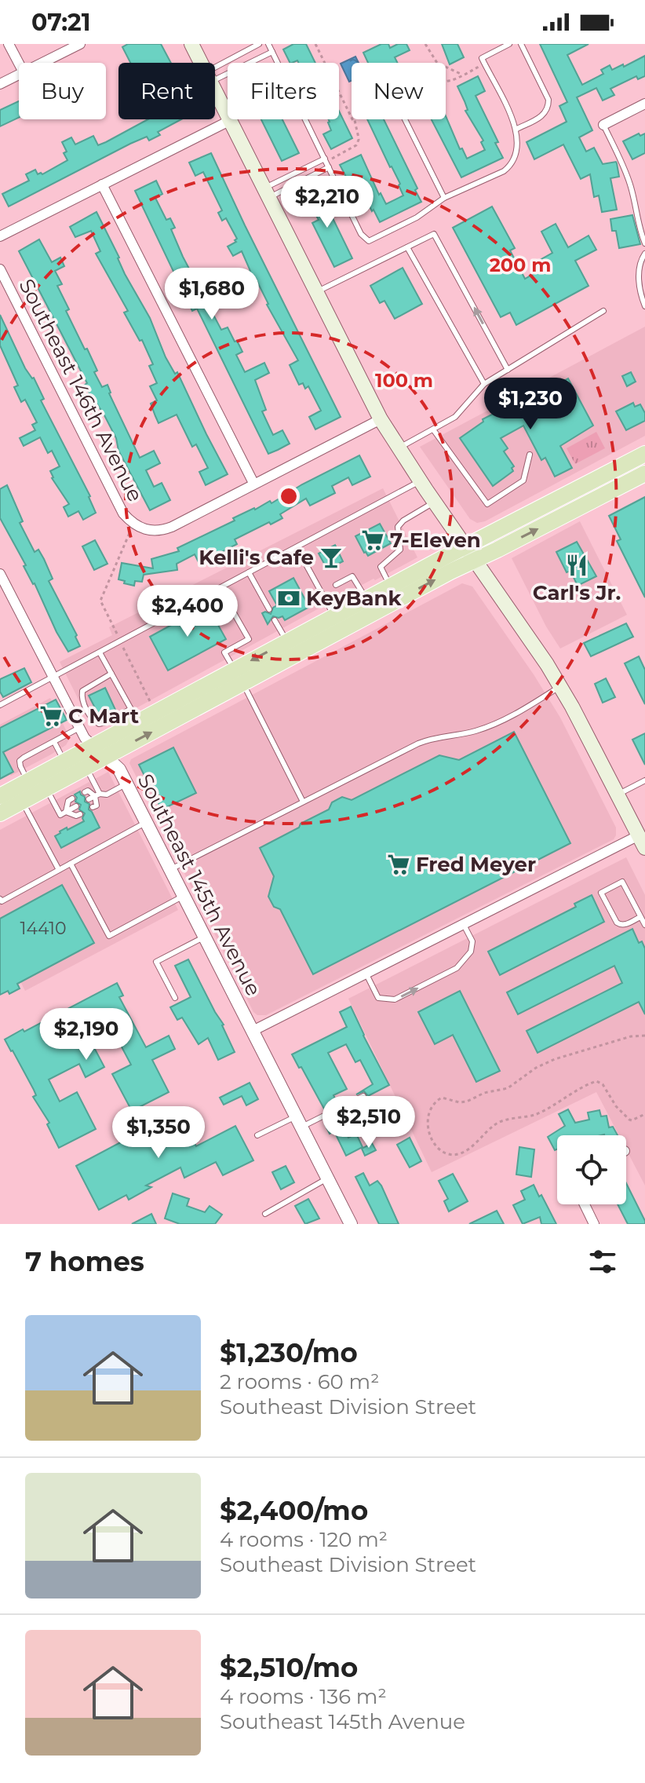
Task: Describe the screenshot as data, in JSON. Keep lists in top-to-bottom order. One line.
{"streets":{"street":["Southeast 146th Avenue","Southeast 145th Avenue"]},"places":{"supermarket":["7-Eleven","C Mart","Fred Meyer"],"bar":["Kelli's Cafe"],"restaurant":["Carl's Jr."],"bank":["KeyBank"]},"house_numbers":["14410"],"page":{"status":"07:21","chip":["Buy","Rent","Filters","New"],"price":["$2,210","$1,680","$1,230","$2,400","$2,190","$2,510","$1,350"],"heading":"7 homes","list":[{"name":"$1,230/mo","note":"2 rooms · 60 m² · Southeast Division Street"},{"name":"$2,400/mo","note":"4 rooms · 120 m² · Southeast Division Street"},{"name":"$2,510/mo","note":"4 rooms · 136 m² · Southeast 145th Avenue"}]},"rings":["200 m","100 m"]}
